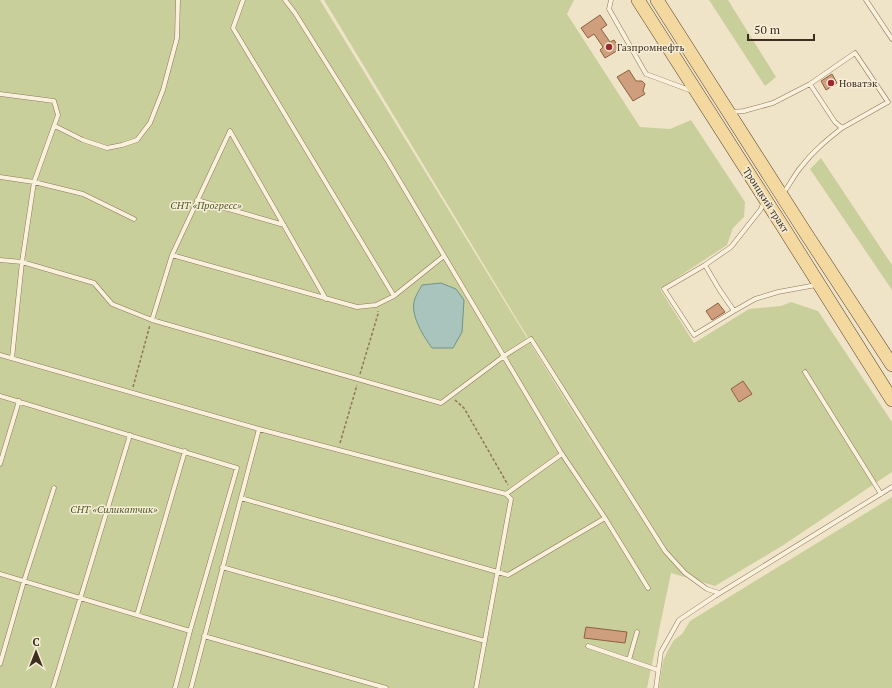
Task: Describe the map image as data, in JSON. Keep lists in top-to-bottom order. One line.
{"streets":{"main road":["Троицкий тракт"]},"parks":["СНТ «Прогресс»","СНТ «Силикатчик»"],"places":["Газпромнефть","Новатэк"],"scale_bar":"50 m","north":"top"}
